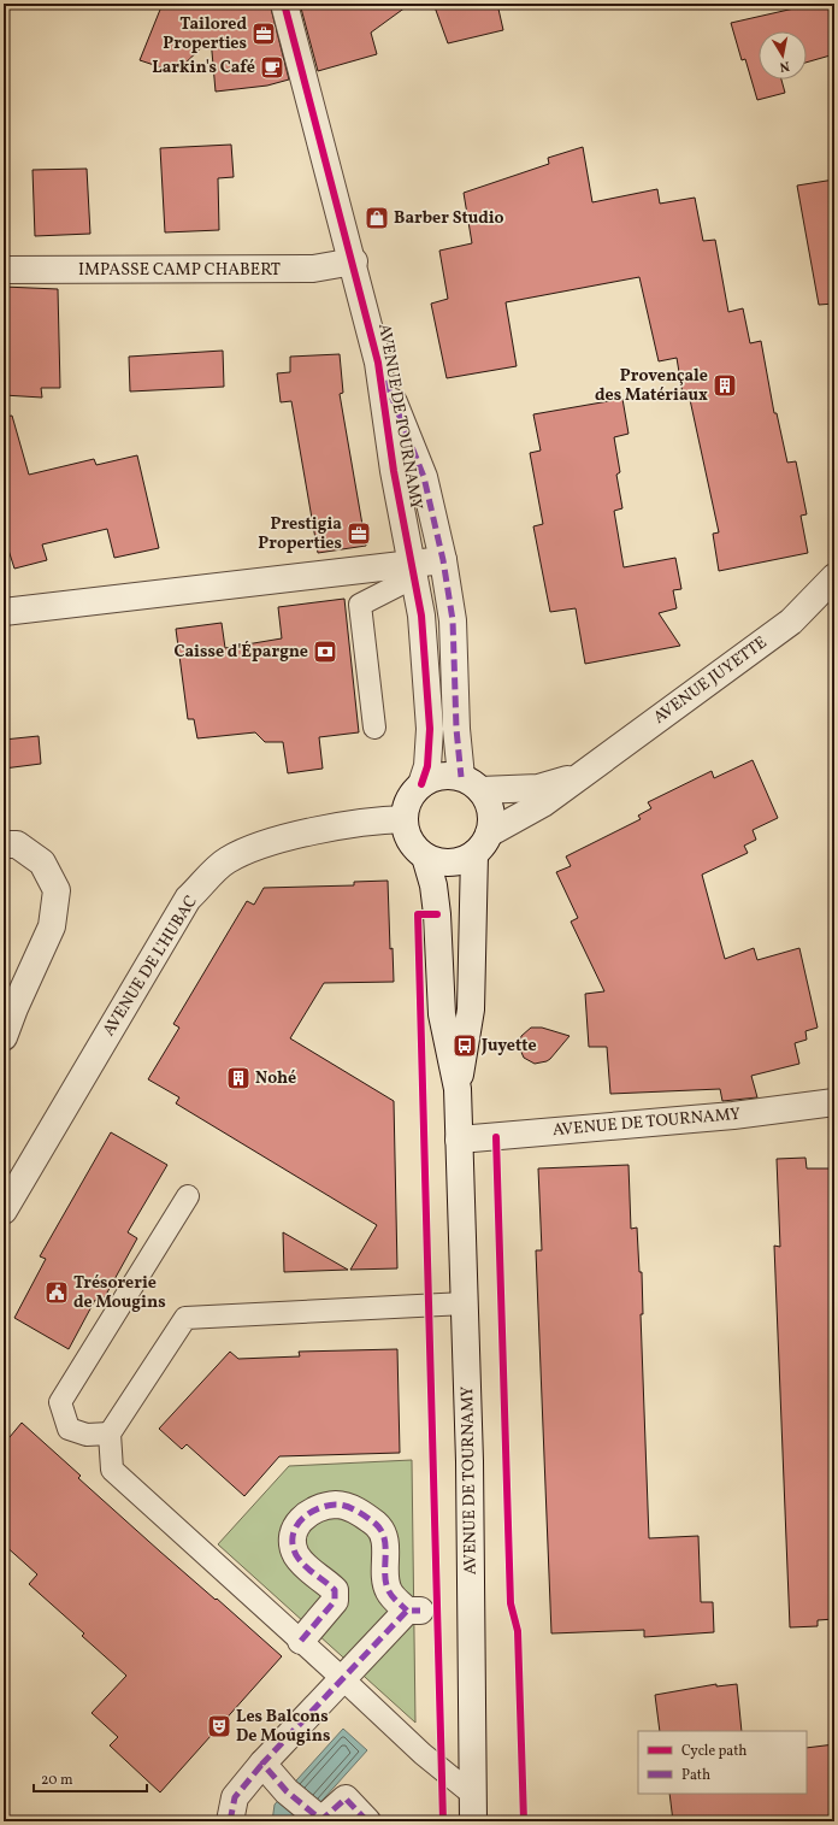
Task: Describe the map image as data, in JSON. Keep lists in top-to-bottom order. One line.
{"streets":{"street":["IMPASSE CAMP CHABERT","AVENUE DE TOURNAMY","AVENUE JUYETTE","AVENUE DE L'HUBAC"]},"crossings":[["IMPASSE CAMP CHABERT","AVENUE DE TOURNAMY"],["AVENUE DE TOURNAMY","AVENUE JUYETTE"],["AVENUE DE TOURNAMY","AVENUE DE L'HUBAC"],["AVENUE JUYETTE","AVENUE DE L'HUBAC"]],"places":{"office":["Tailored Properties","Prestigia Properties"],"cafe":["Larkin's Café"],"shop":["Barber Studio"],"building":["Provençale des Matériaux","Nohé"],"bank":["Caisse d'Épargne"],"bus stop":["Juyette"],"public building":["Trésorerie de Mougins"],"theatre":["Les Balcons De Mougins"]},"legend":["Cycle path","Path"],"scale_bar":"20 m","north":"bottom"}
